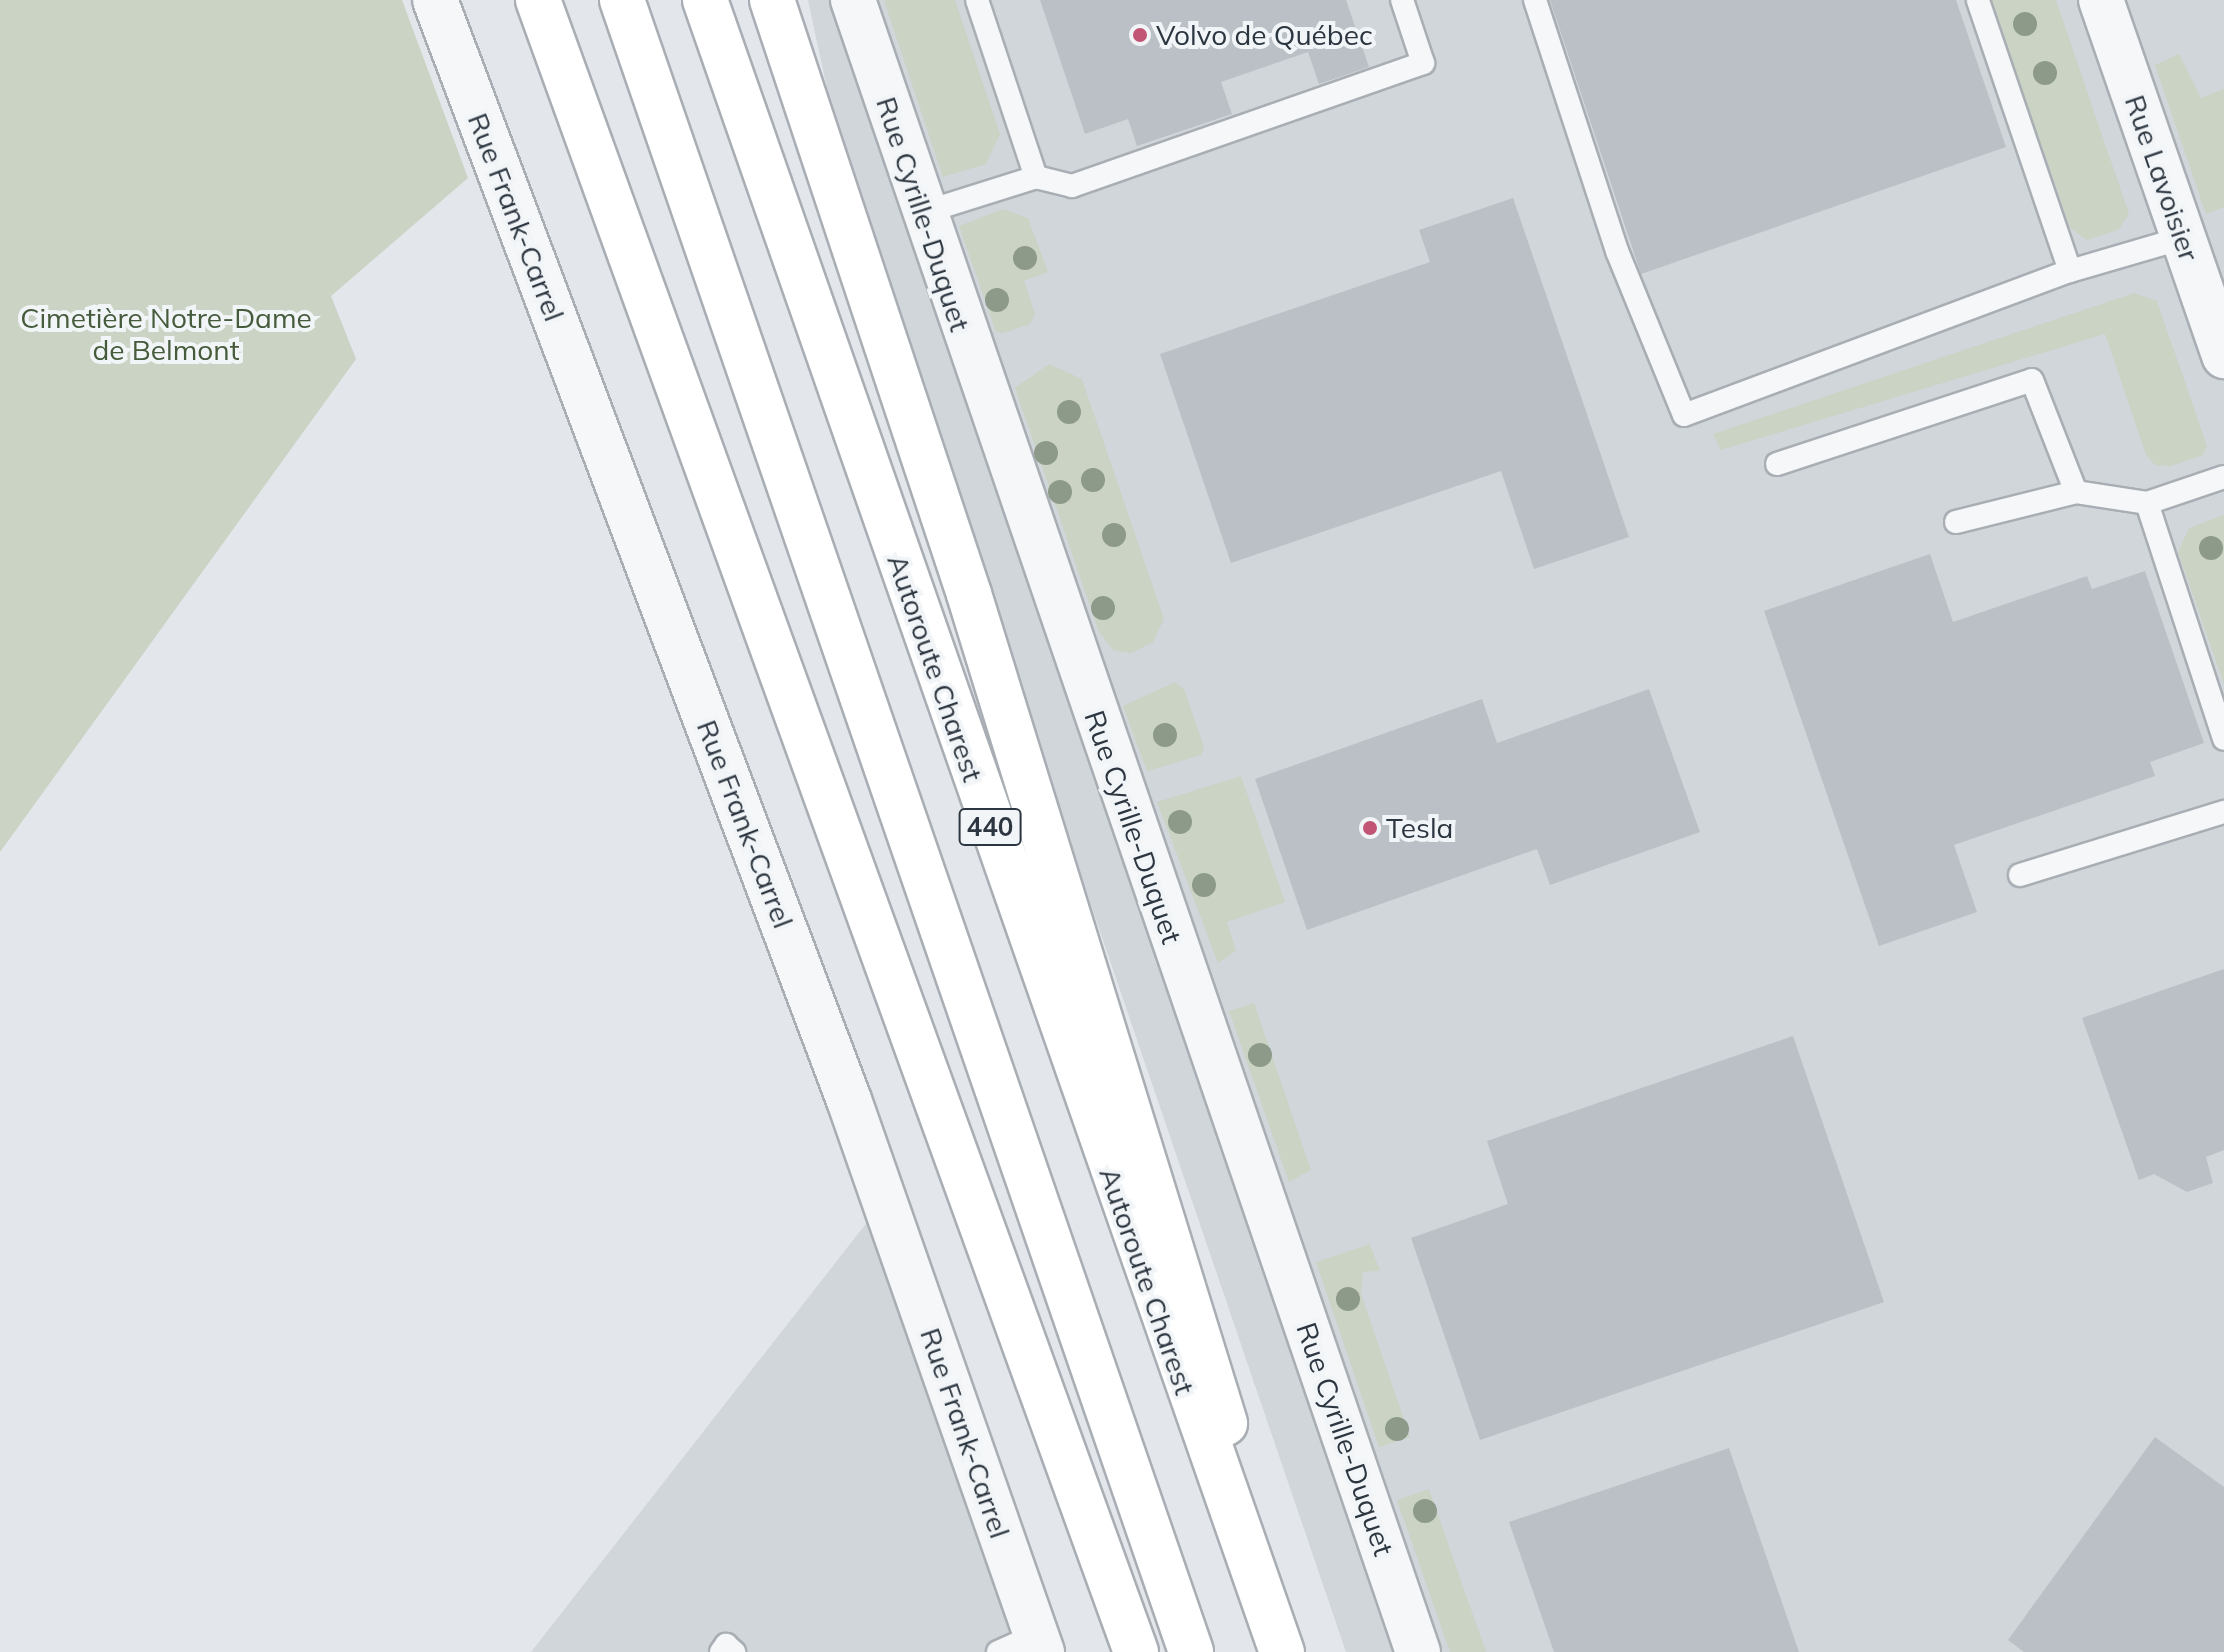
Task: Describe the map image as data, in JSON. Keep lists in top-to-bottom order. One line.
{"streets":{"highway":["Autoroute Charest","440"],"street":["Rue Lavoisier","Rue Cyrille-Duquet","Rue Frank-Carrel"]},"parks":["Cimetière Notre-Dame de Belmont"],"places":["Volvo de Québec","Tesla"]}
